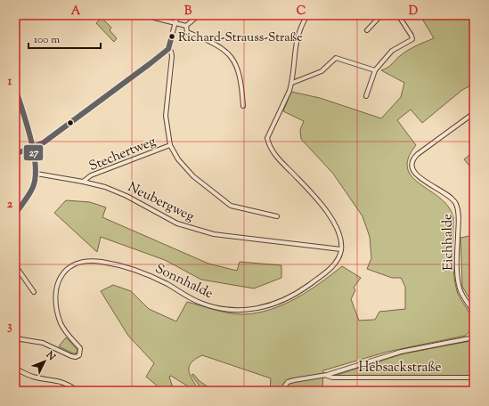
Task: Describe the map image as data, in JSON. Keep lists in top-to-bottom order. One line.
{"streets":{"street":["Stechertweg","Neubergweg","Eichhalde","Sonnhalde","Hebsackstraße"]},"crossings":[["Stechertweg","Neubergweg"],["Neubergweg","Sonnhalde"]],"places":["Richard-Strauss-Straße"],"lines":["transit line 27"],"scale_bar":"100 m","north":"top right","grid":{"columns":["A","B","C","D"],"rows":["1","2","3"]}}
